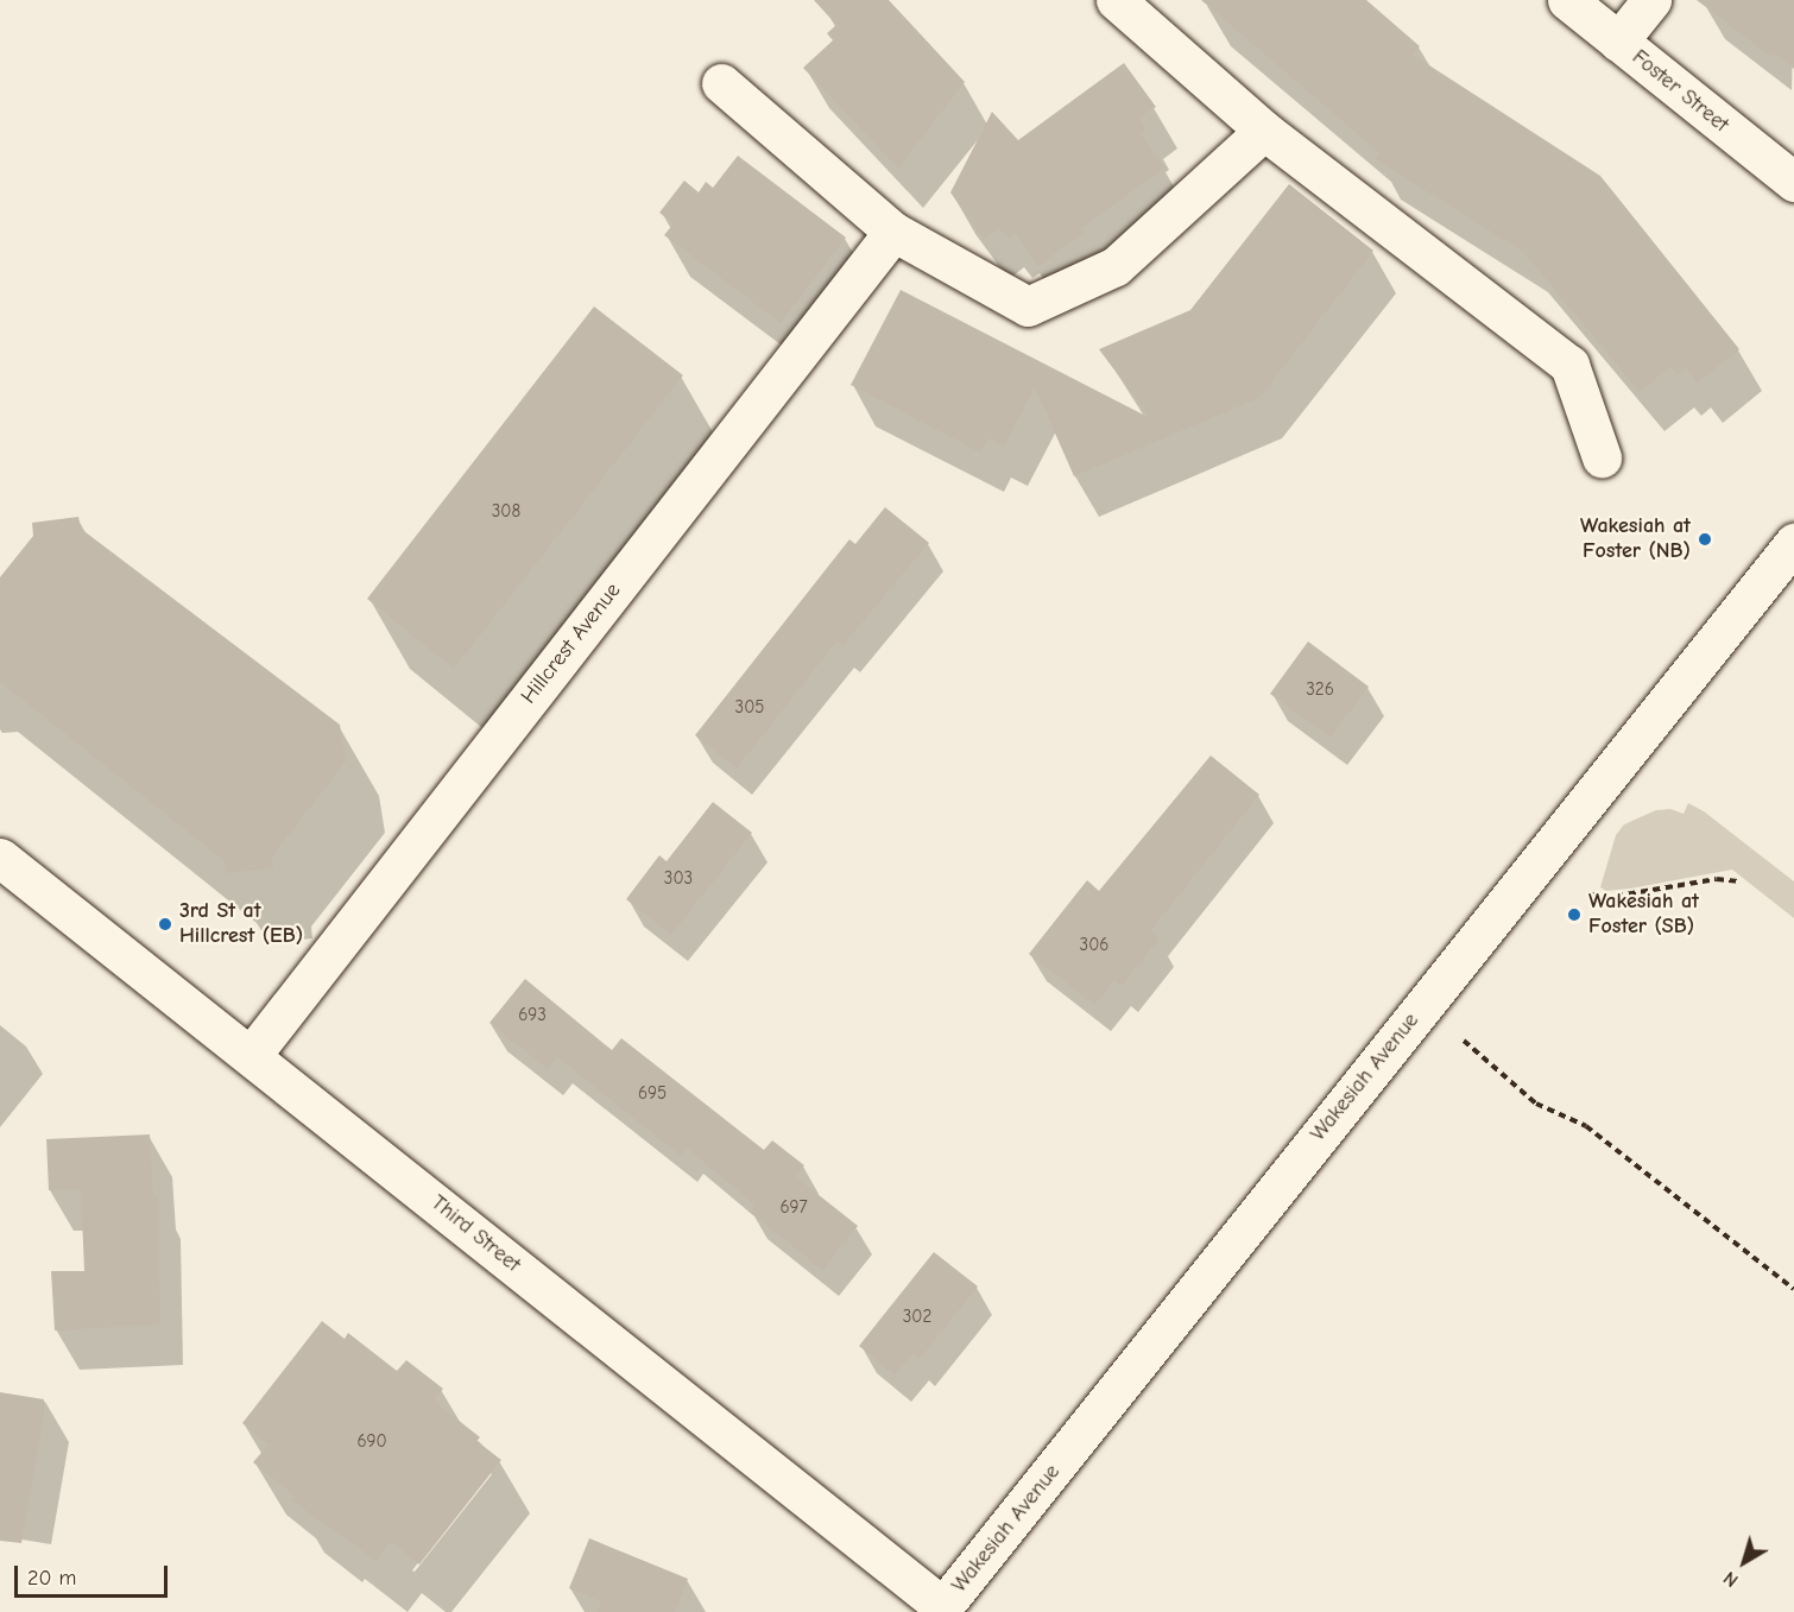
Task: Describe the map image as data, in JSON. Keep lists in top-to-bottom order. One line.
{"streets":{"street":["Foster Street","Hillcrest Avenue","Wakesiah Avenue","Third Street"]},"crossings":[["Hillcrest Avenue","Third Street"],["Wakesiah Avenue","Third Street"]],"places":["Wakesiah at Foster (NB)","Wakesiah at Foster (SB)","3rd St at Hillcrest (EB)"],"house_numbers":["308","326","305","303","306","693","695","697","302","690"],"scale_bar":"20 m","north":"bottom left"}
